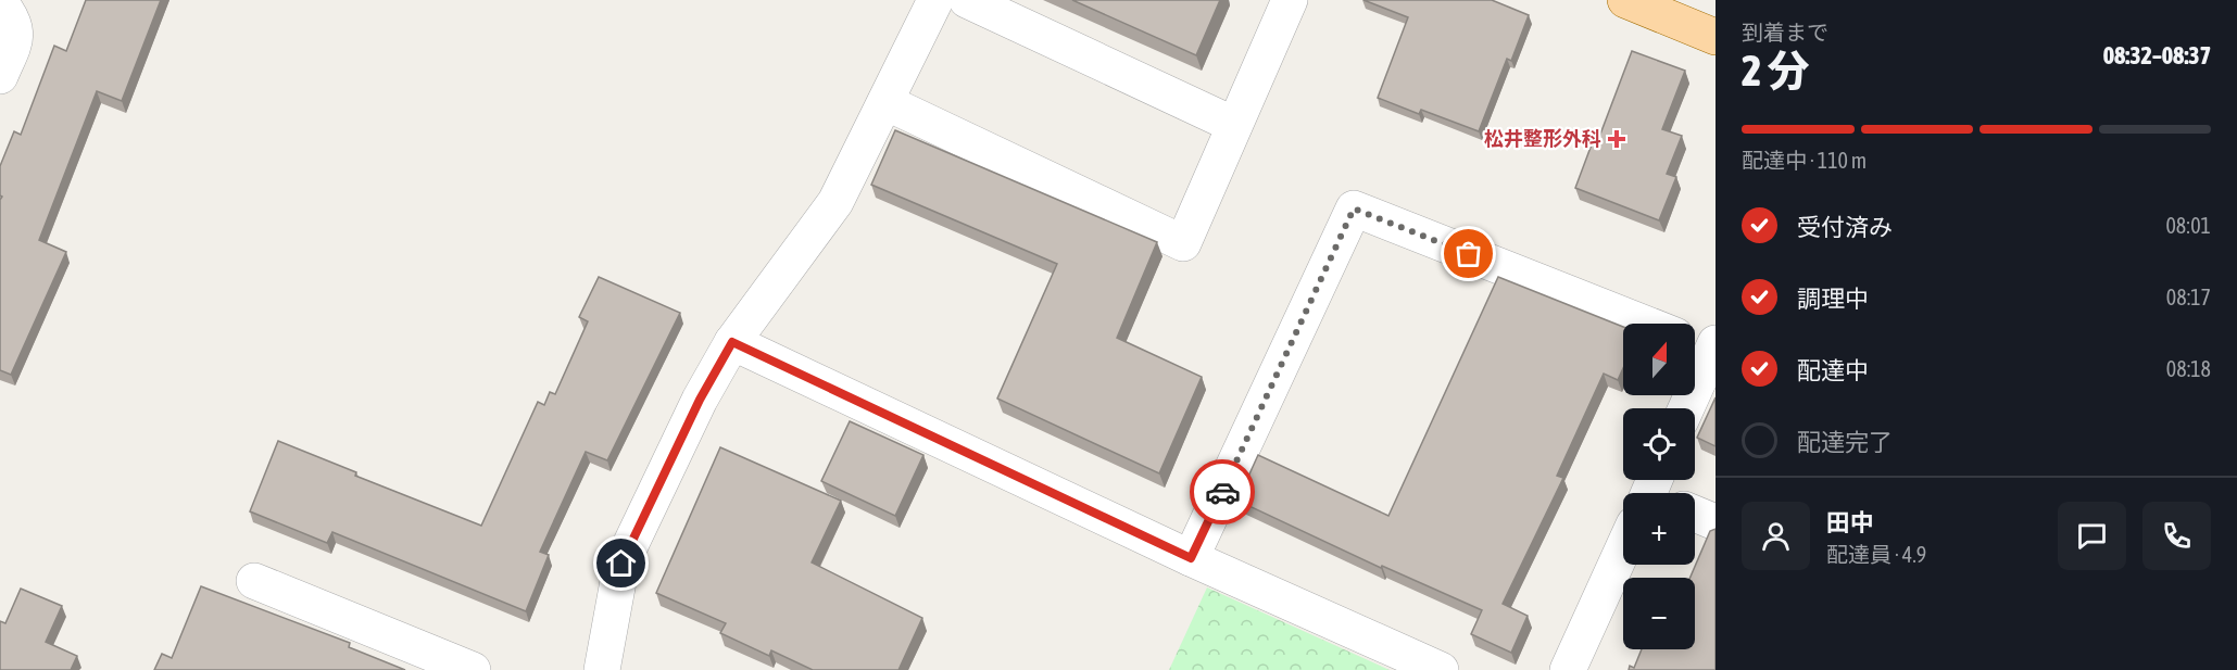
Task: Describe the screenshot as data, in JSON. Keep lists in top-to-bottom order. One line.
{"places":{"health":["松井整形外科"]},"north":"top","page":{"heading":["2 分","到着まで","08:32–08:37"],"panel":["田中","配達員 · 4.9"],"bar":"配達中 · 110 m","list":[["受付済み","08:01"],["調理中","08:17"],["配達中","08:18"],"配達完了"],"map_buttons":["+","−"]}}
